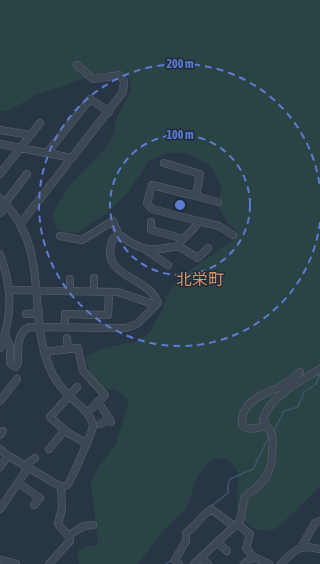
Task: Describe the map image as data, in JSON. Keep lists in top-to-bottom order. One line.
{"districts":["北栄町"],"rings":["200 m","100 m"]}
